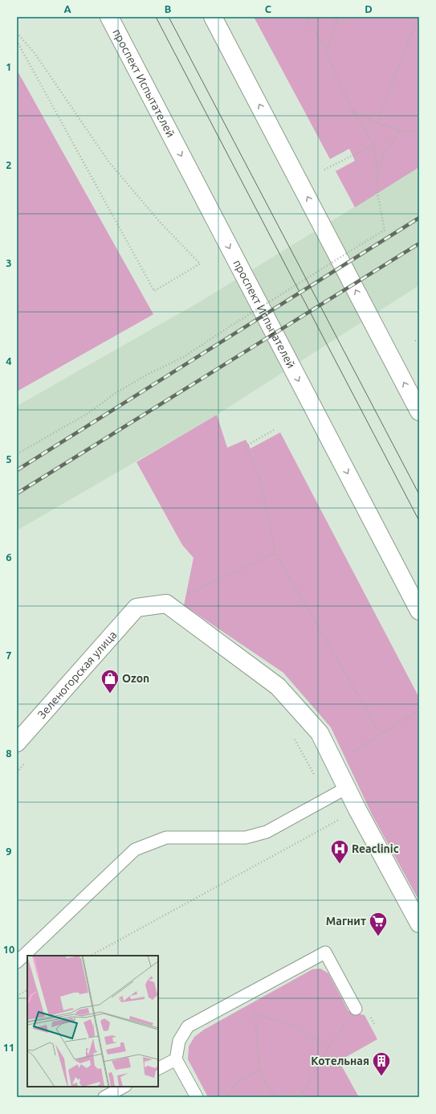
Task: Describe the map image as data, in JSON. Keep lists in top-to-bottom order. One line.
{"streets":{"main road":["проспект Испытателей","Зеленогорская улица"]},"places":{"shop":["Ozon"],"hospital":["Reaclinic"],"supermarket":["Магнит"],"building":["Котельная"]},"grid":{"columns":["A","B","C","D"],"rows":["1","2","3","4","5","6","7","8","9","10","11"]}}
